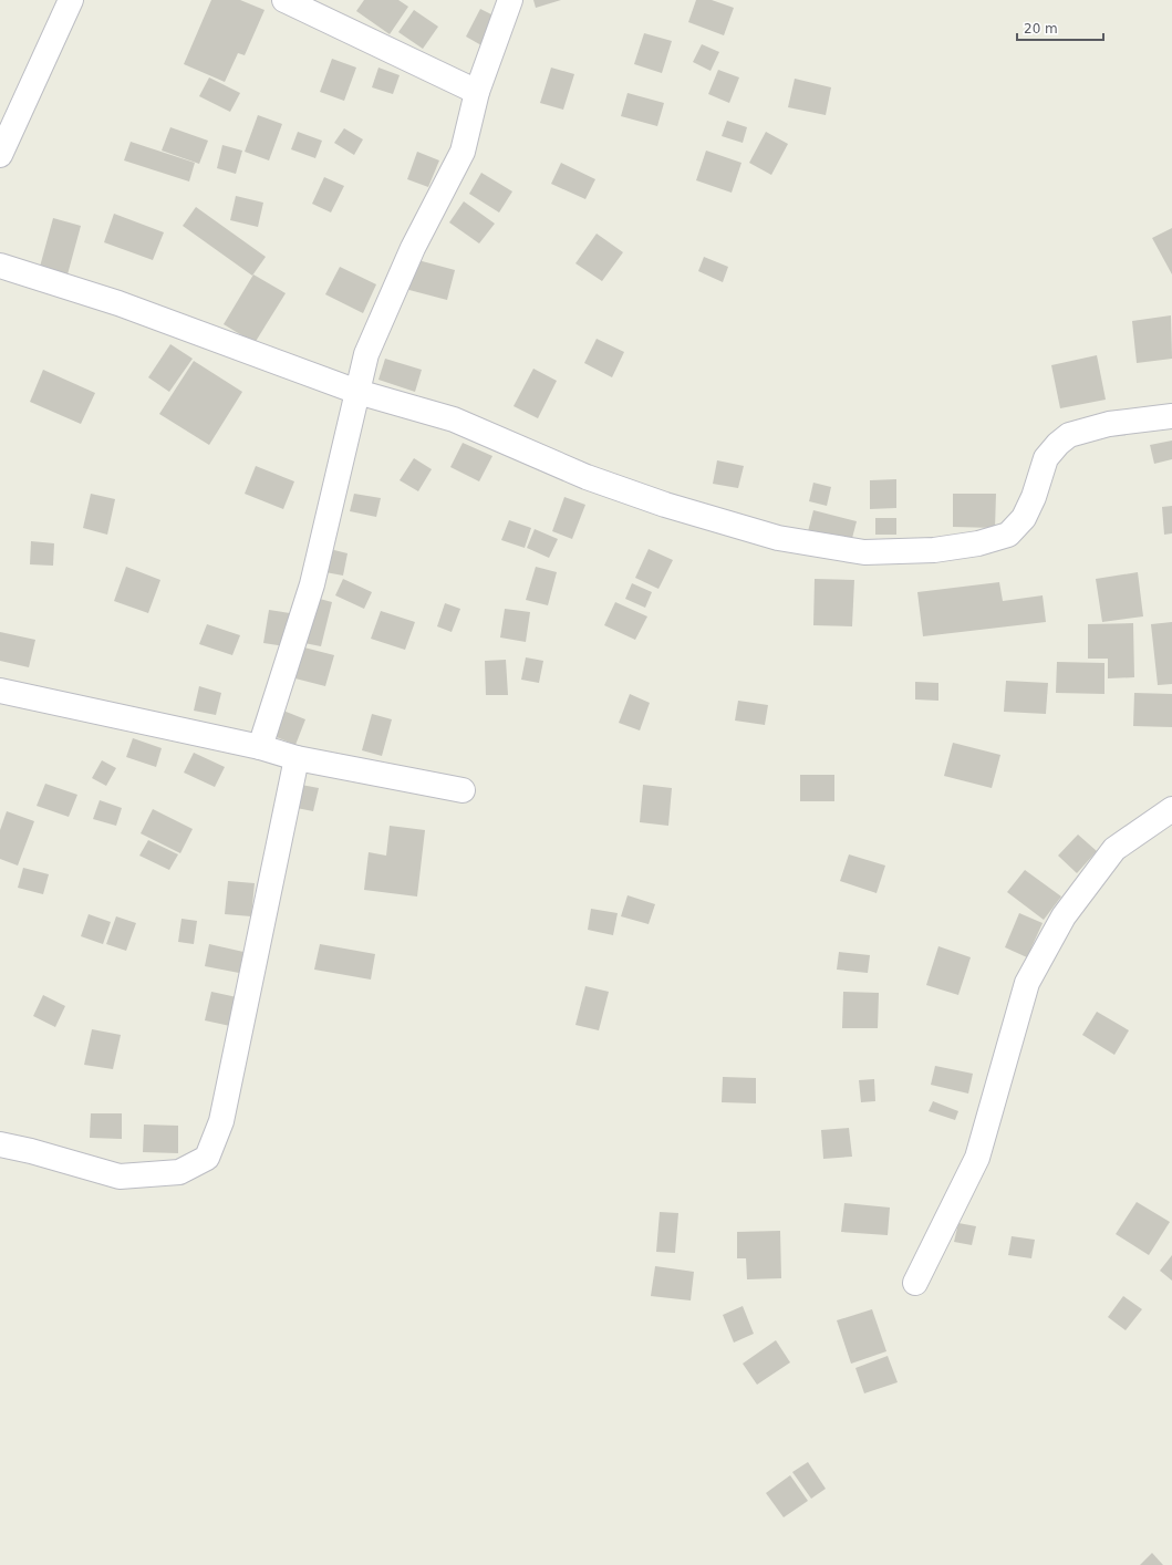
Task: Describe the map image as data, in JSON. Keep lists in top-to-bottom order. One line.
{"scale_bar":"20 m"}
